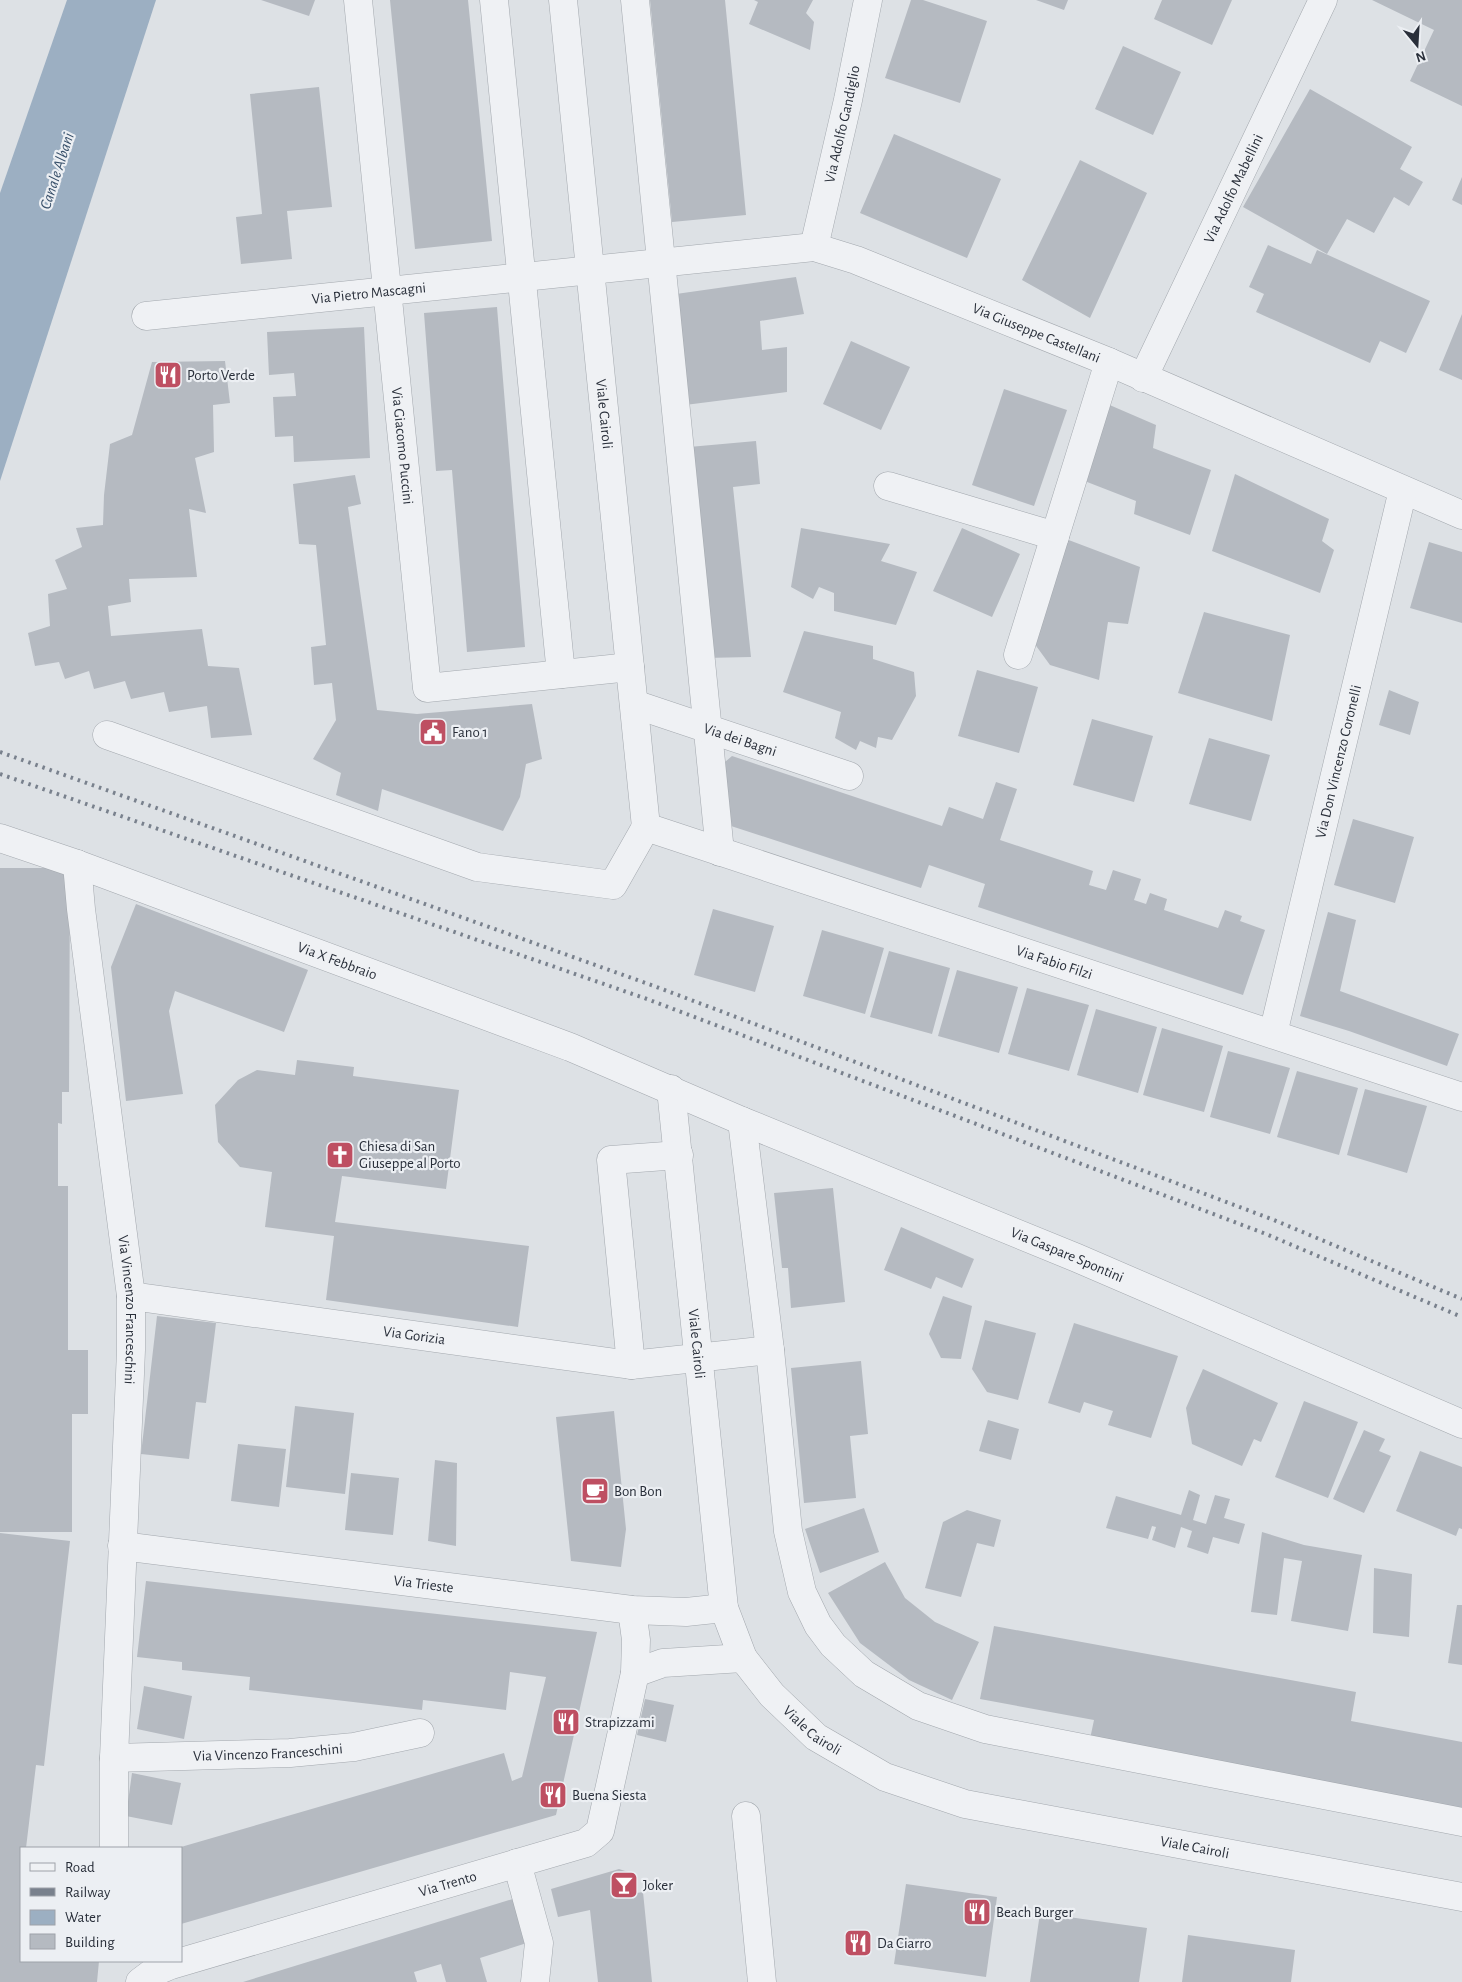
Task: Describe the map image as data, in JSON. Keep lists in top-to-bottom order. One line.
{"streets":{"street":["Via Adolfo Gandiglio","Via Adolfo Mabellini","Via Pietro Mascagni","Via Giuseppe Castellani","Viale Cairoli","Via Giacomo Puccini","Via dei Bagni","Via Don Vincenzo Coronelli","Via X Febbraio","Via Fabio Filzi","Via Gaspare Spontini","Via Vincenzo Franceschini","Via Gorizia","Via Trieste","Via Trento"]},"crossings":[["Via Adolfo Gandiglio","Via Giuseppe Castellani"],["Via Adolfo Mabellini","Via Giuseppe Castellani"],["Via Pietro Mascagni","Via Giuseppe Castellani"],["Via Pietro Mascagni","Viale Cairoli"],["Via Pietro Mascagni","Via Giacomo Puccini"],["Via Giuseppe Castellani","Viale Cairoli"],["Via Giuseppe Castellani","Via Don Vincenzo Coronelli"],["Viale Cairoli","Via Giacomo Puccini"],["Viale Cairoli","Via dei Bagni"],["Viale Cairoli","Via X Febbraio"],["Viale Cairoli","Via Fabio Filzi"],["Viale Cairoli","Via Gaspare Spontini"],["Viale Cairoli","Via Gorizia"],["Viale Cairoli","Via Trieste"],["Via Don Vincenzo Coronelli","Via Fabio Filzi"],["Via X Febbraio","Via Gaspare Spontini"],["Via X Febbraio","Via Vincenzo Franceschini"],["Via Vincenzo Franceschini","Via Gorizia"],["Via Vincenzo Franceschini","Via Trieste"],["Via Trieste","Via Trento"]],"water":["Canale Albani"],"places":{"restaurant":["Porto Verde","Strapizzami","Buena Siesta","Beach Burger","Da Ciarro"],"public building":["Fano 1"],"church":["Chiesa di San Giuseppe al Porto"],"cafe":["Bon Bon"],"bar":["Joker"]},"legend":["Road","Railway","Water","Building"],"north":"bottom"}
